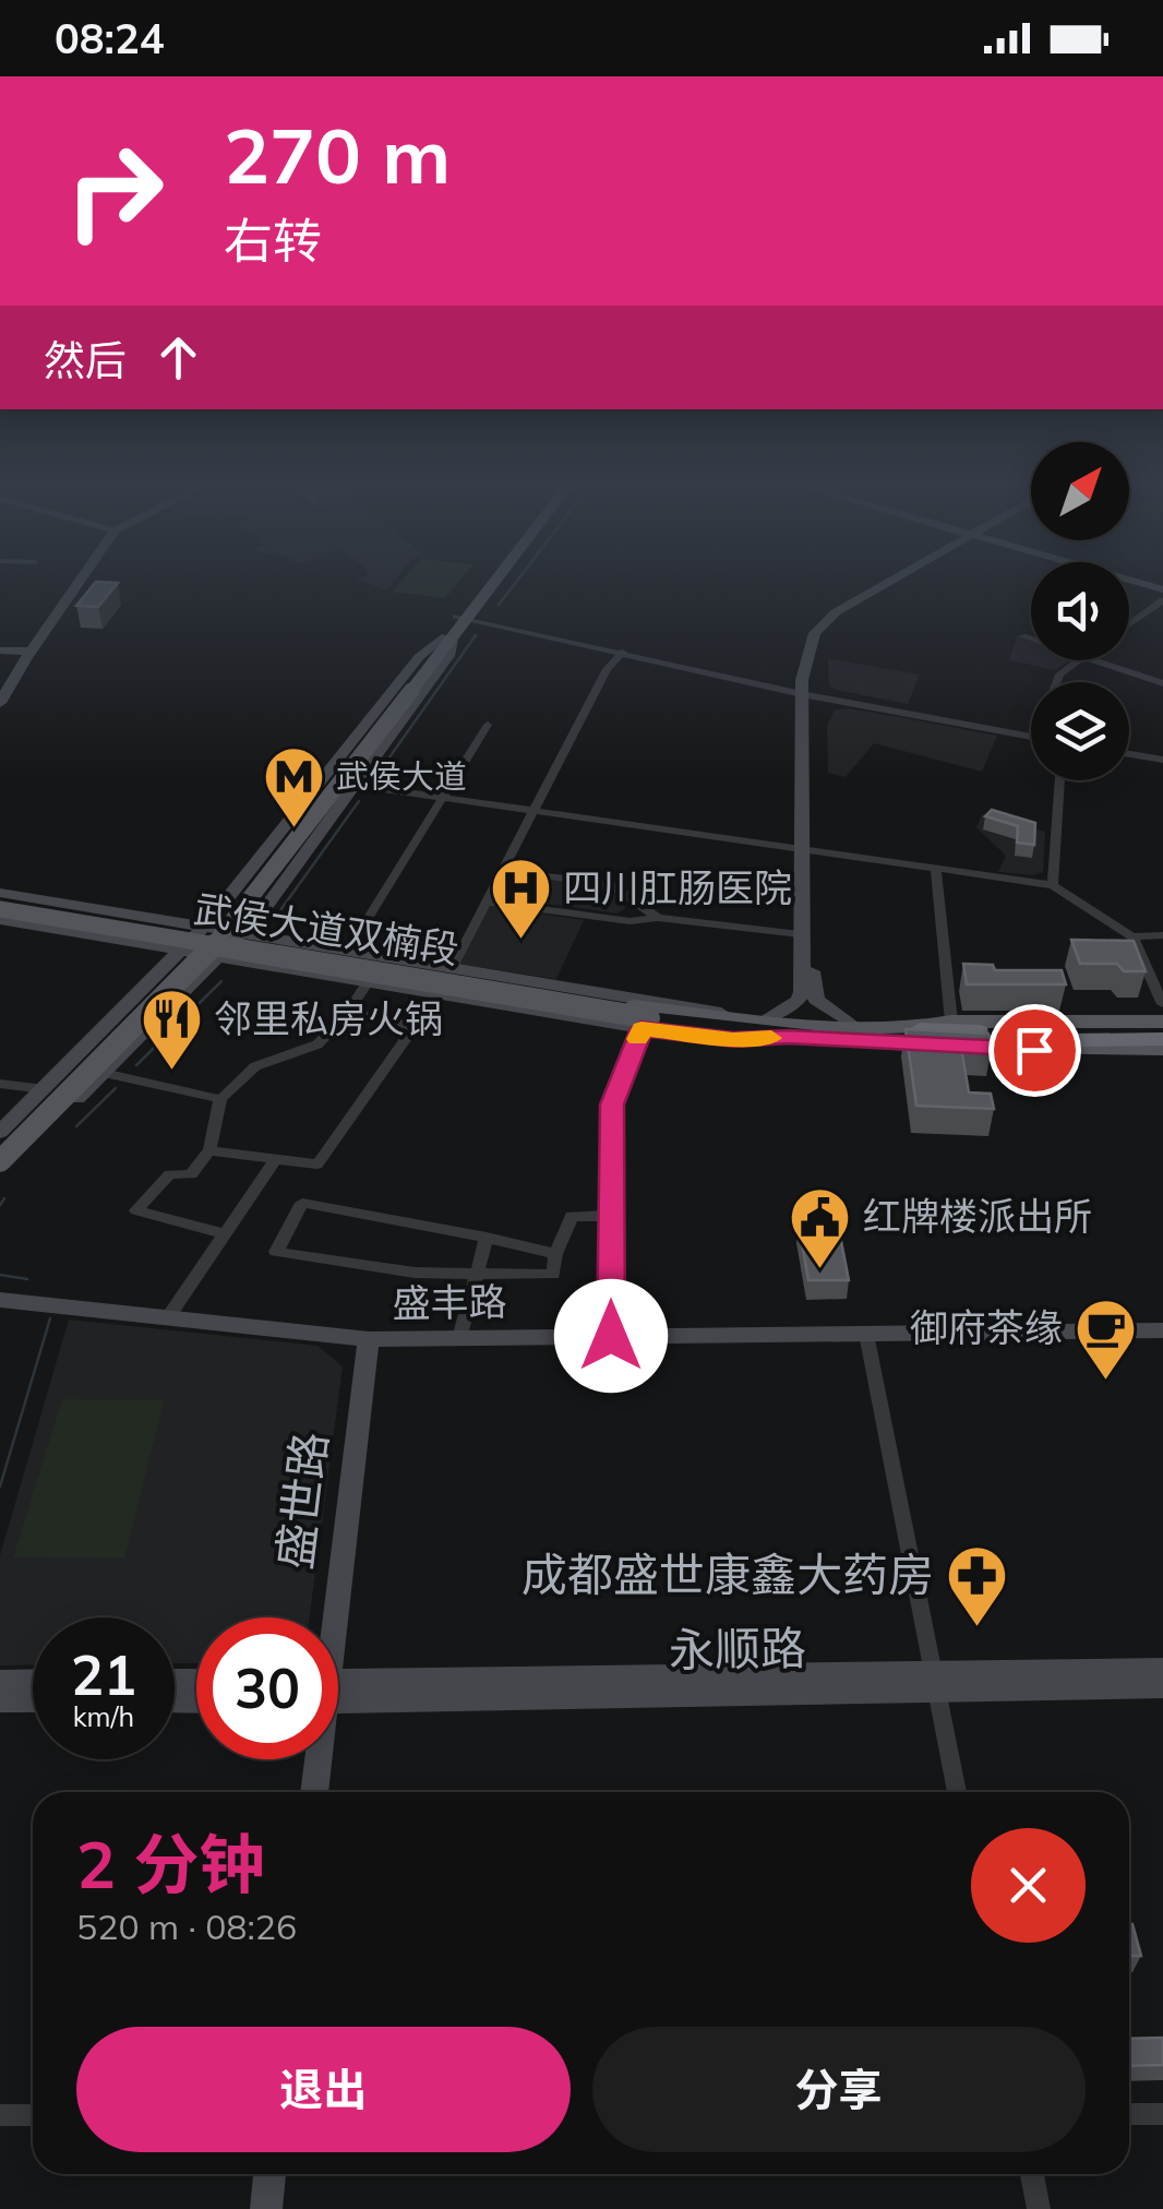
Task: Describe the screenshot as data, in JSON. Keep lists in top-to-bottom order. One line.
{"streets":{"main road":["武侯大道双楠段"],"street":["盛丰路","盛世路","永顺路"]},"crossings":[["盛丰路","盛世路"]],"places":{"metro station":["武侯大道"],"hospital":["四川肛肠医院"],"restaurant":["邻里私房火锅"],"public building":["红牌楼派出所"],"cafe":["御府茶缘"],"pharmacy":["成都盛世康鑫大药房"]},"north":"top right","page":{"status":"08:24","turn":["270 m","右转"],"then":"然后","speed":"21 km/h","limit":"30","heading":["2 分钟","520 m · 08:26"],"buttons":["退出","分享"]}}
